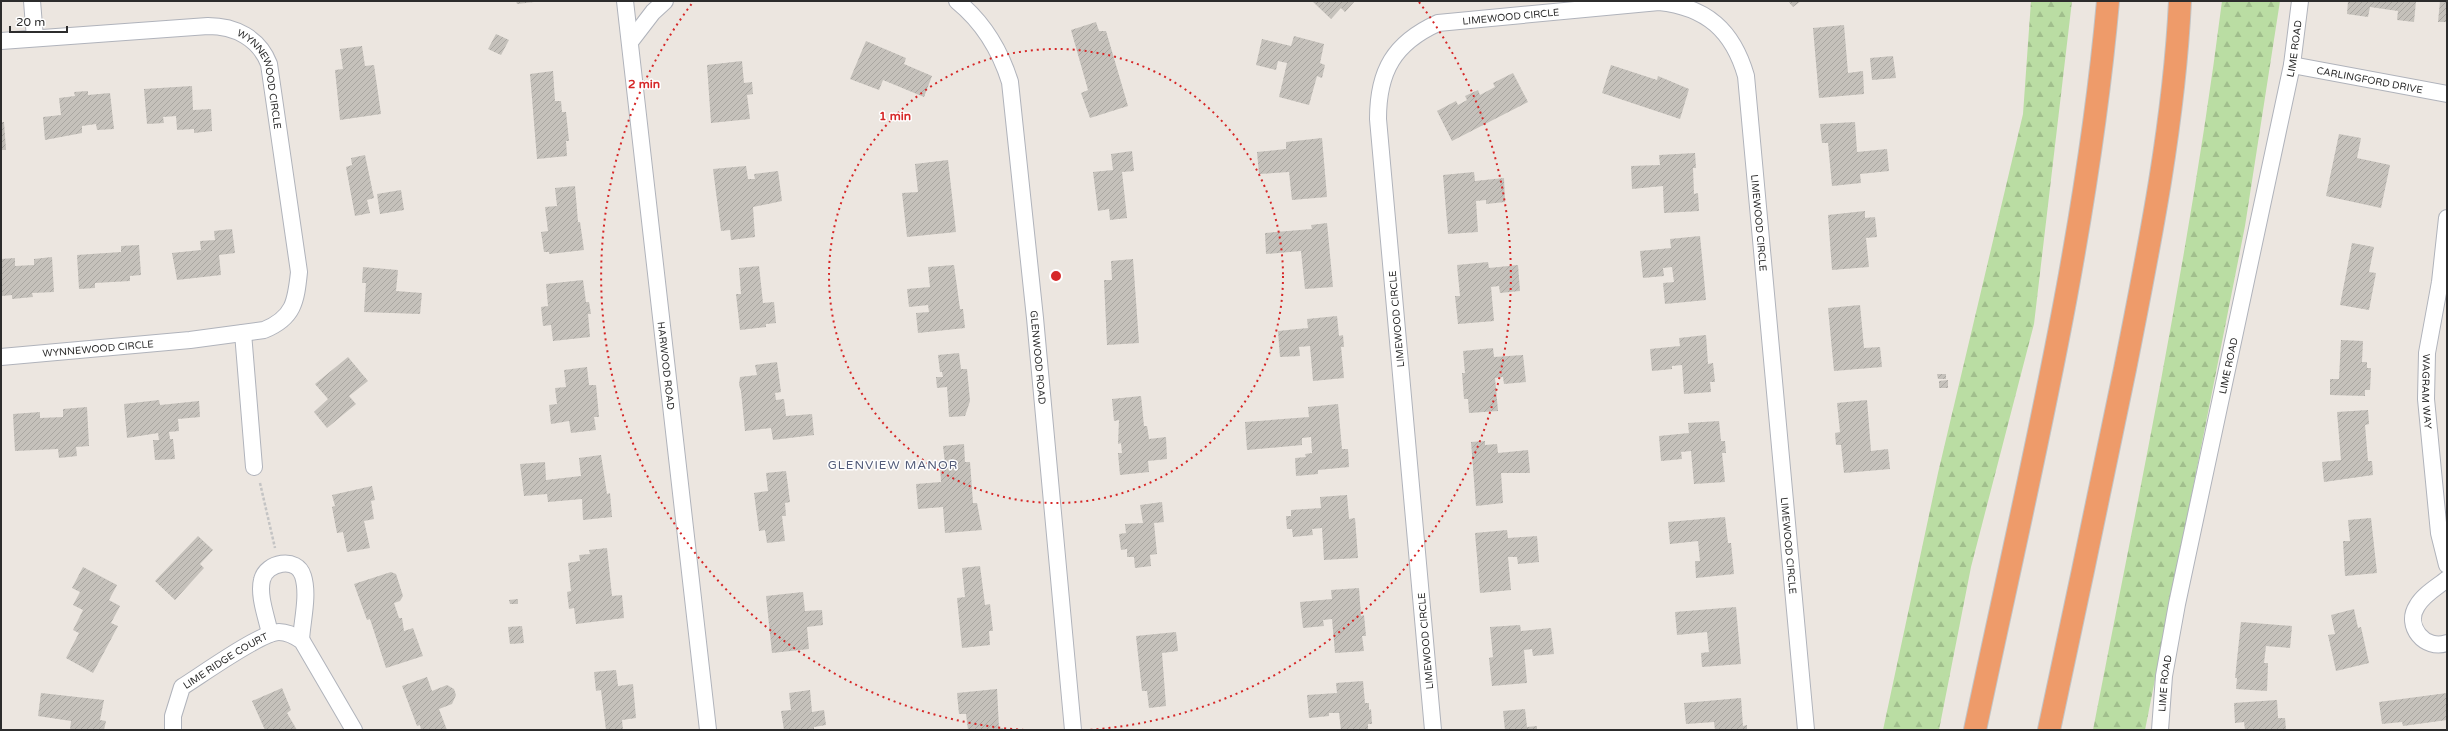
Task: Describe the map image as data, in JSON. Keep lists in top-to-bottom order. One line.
{"streets":{"street":["LIMEWOOD CIRCLE","LIME ROAD","CARLINGFORD DRIVE","WYNNEWOOD CIRCLE","GLENWOOD ROAD","HARWOOD ROAD","WAGRAM WAY","LIME RIDGE COURT"]},"crossings":[["LIME ROAD","CARLINGFORD DRIVE"]],"districts":["GLENVIEW MANOR"],"scale_bar":"20 m","rings":["2 min","1 min"]}
